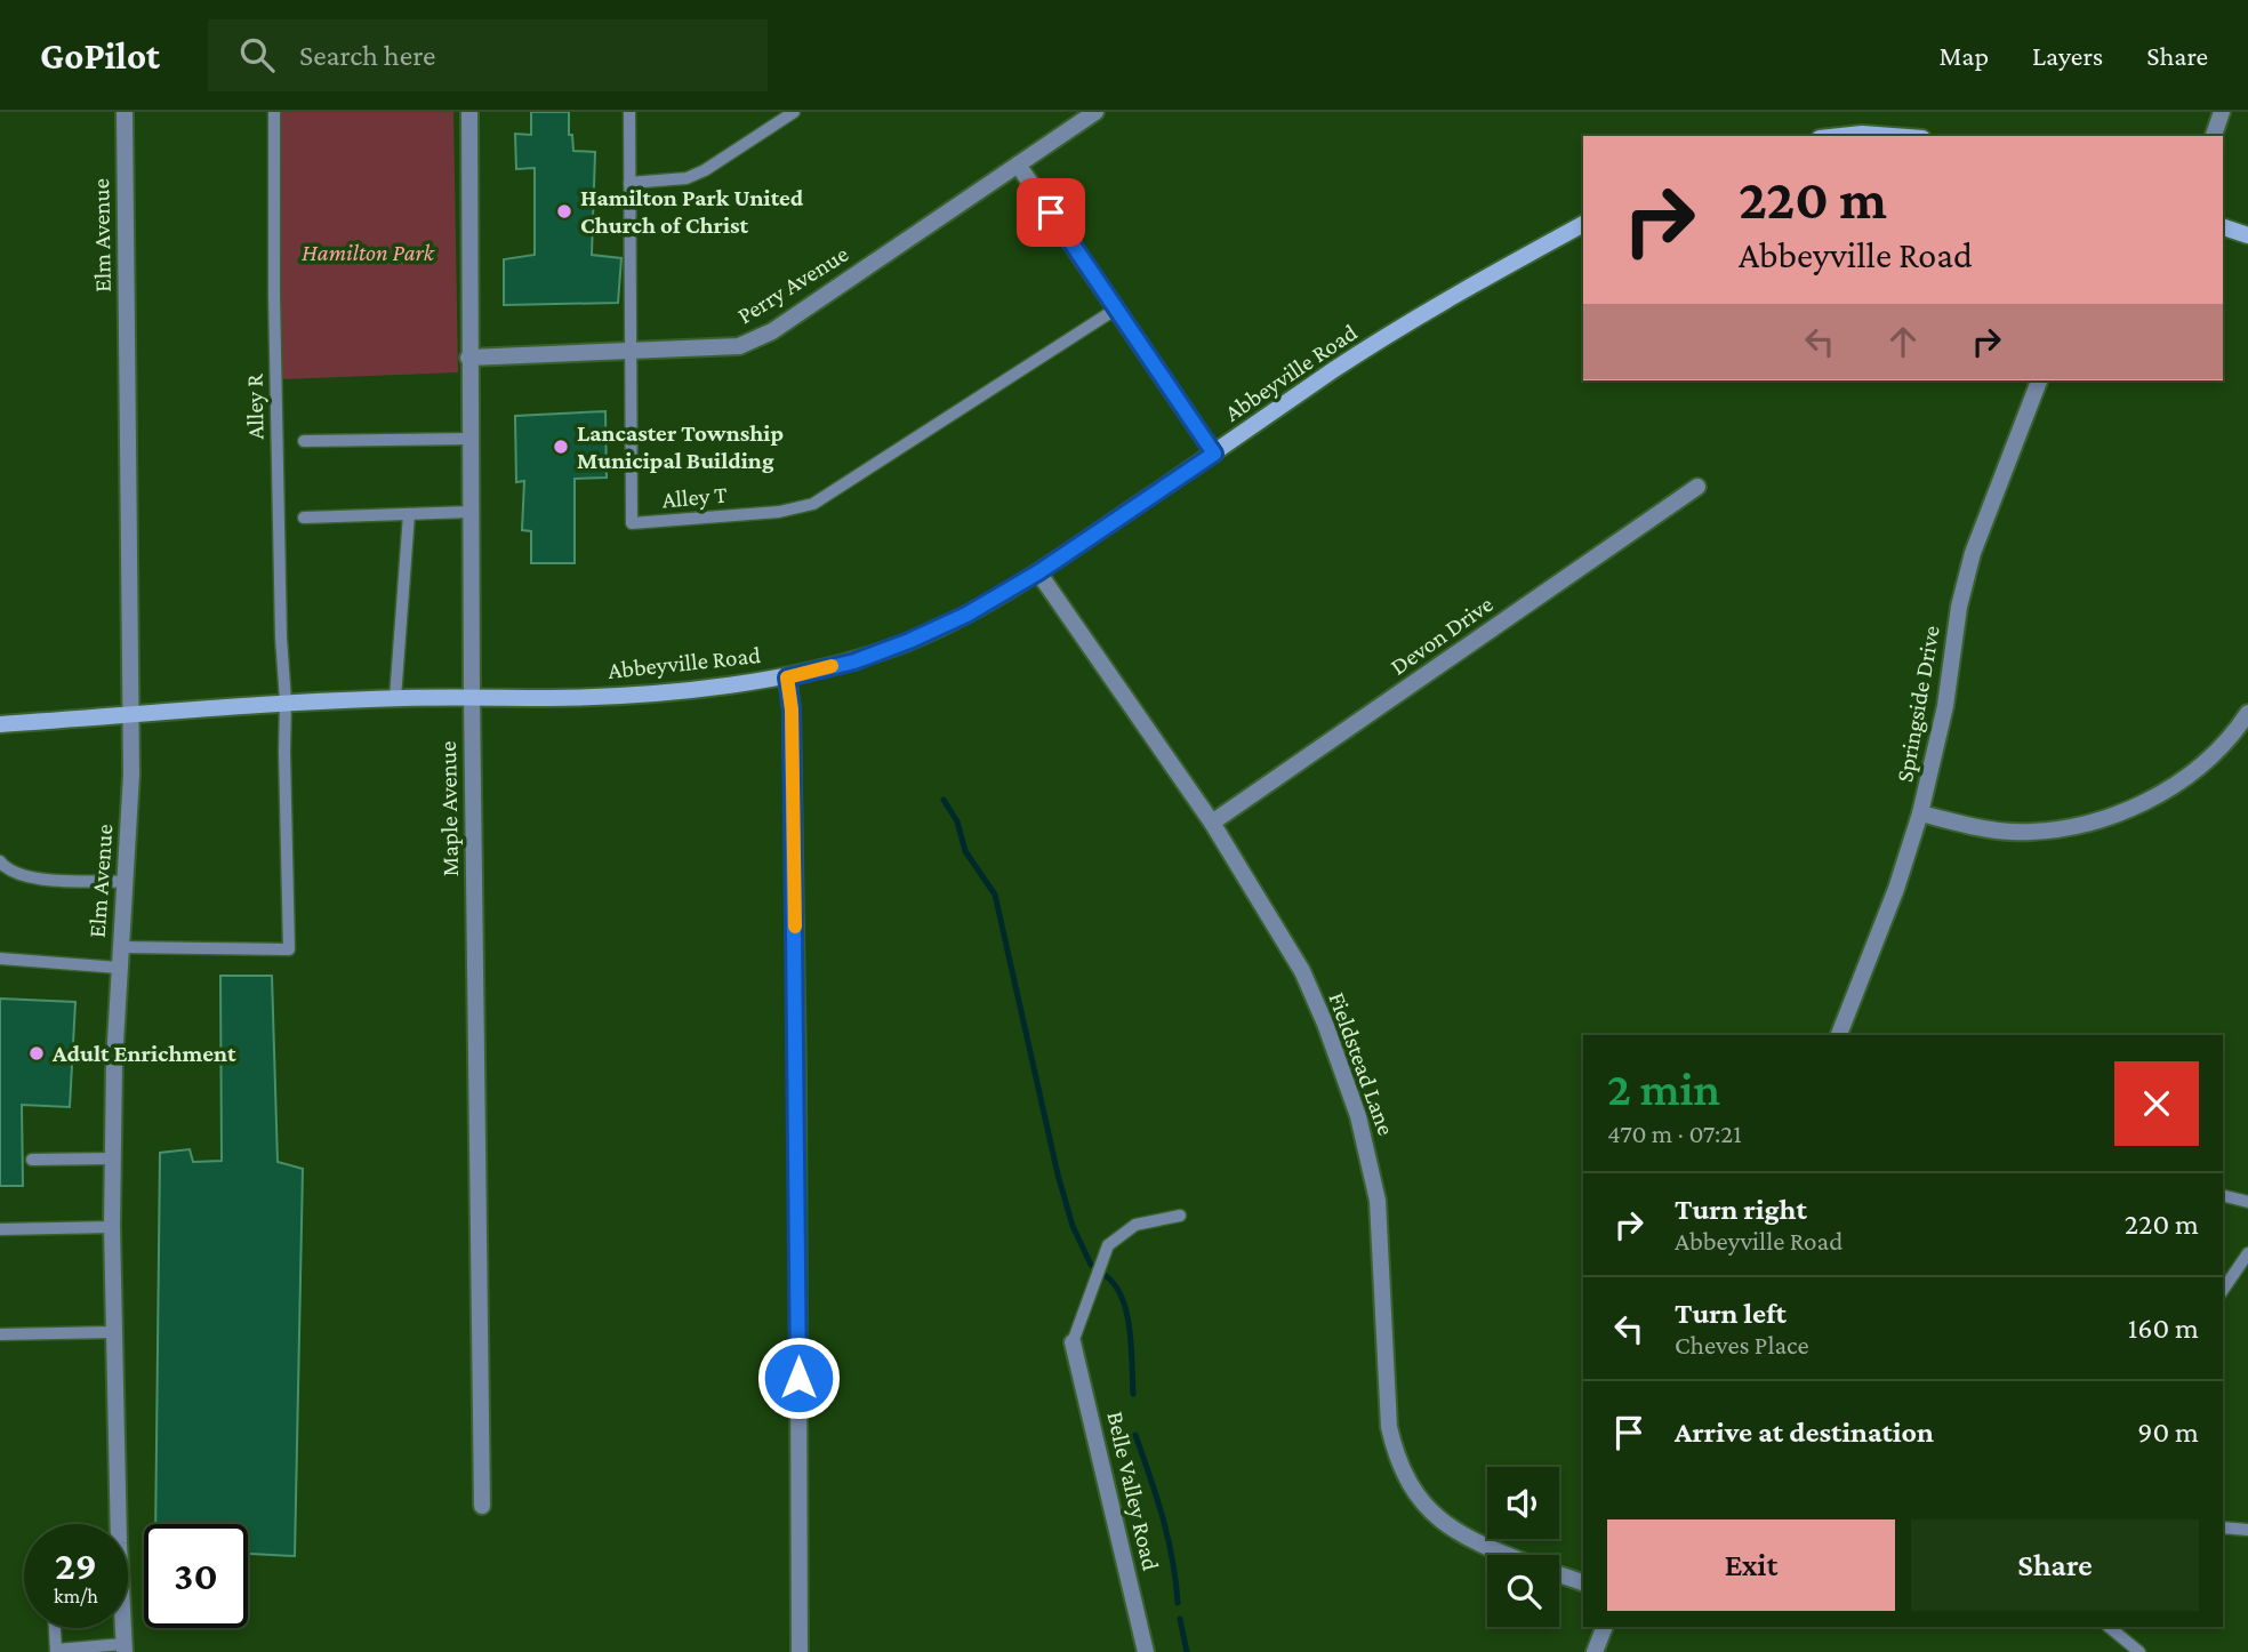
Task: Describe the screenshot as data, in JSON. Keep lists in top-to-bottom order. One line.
{"streets":{"street":["Elm Avenue","Perry Avenue","Abbeyville Road","Devon Drive","Springside Drive","Maple Avenue","Fieldstead Lane","Belle Valley Road"],"lane":["Alley R","Alley T"]},"crossings":[["Elm Avenue","Abbeyville Road"],["Elm Avenue","Alley R"],["Perry Avenue","Alley T"],["Perry Avenue","Maple Avenue"],["Abbeyville Road","Alley R"],["Abbeyville Road","Maple Avenue"],["Abbeyville Road","Fieldstead Lane"],["Devon Drive","Fieldstead Lane"]],"parks":["Hamilton Park"],"places":["Hamilton Park United Church of Christ","Lancaster Township Municipal Building","Adult Enrichment"],"page":{"header":"GoPilot","search":"Search here","nav":["Map","Layers","Share"],"turn":["220 m","Abbeyville Road"],"heading":["2 min","470 m · 07:21"],"list":[{"name":"Turn right","note":"Abbeyville Road","value":"220 m"},{"name":"Turn left","note":"Cheves Place","value":"160 m"},{"name":"Arrive at destination","value":"90 m"}],"buttons":["Exit","Share"],"speed":"29 km/h","limit":"30"}}
